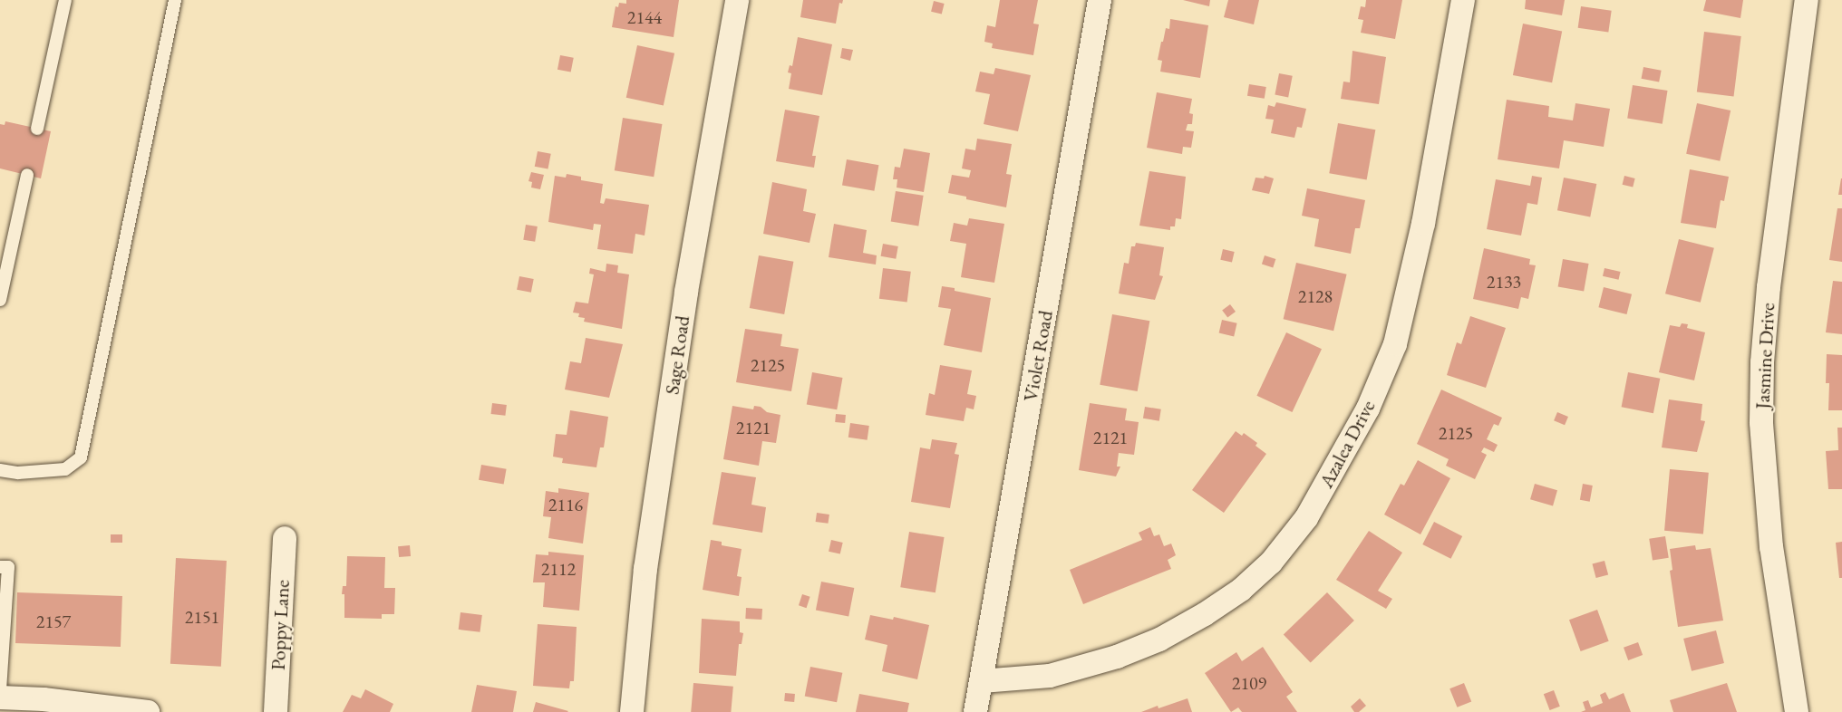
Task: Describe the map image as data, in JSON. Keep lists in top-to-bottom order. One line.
{"streets":{"street":["Sage Road","Violet Road","Jasmine Drive","Azalea Drive","Poppy Lane"]},"crossings":[["Violet Road","Azalea Drive"]],"house_numbers":["2144","2133","2128","2125","2121","2125","2121","2116","2112","2151","2157","2109"]}
